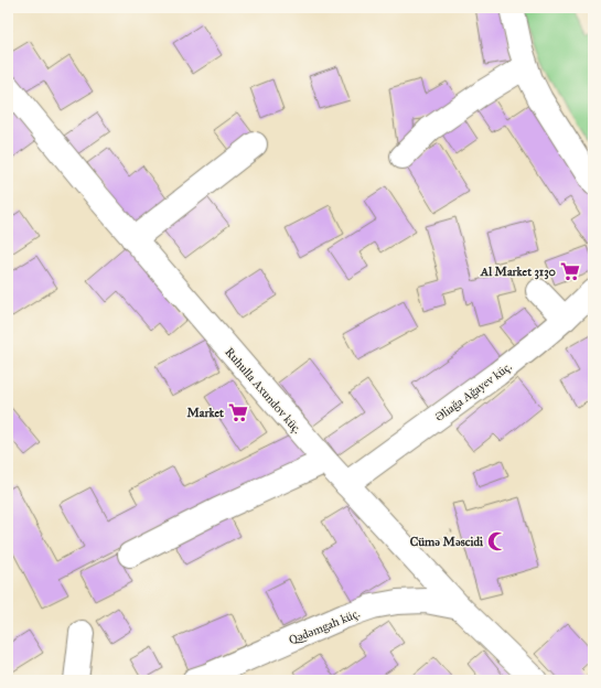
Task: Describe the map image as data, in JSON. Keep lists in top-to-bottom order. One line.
{"streets":{"street":["Ruhulla Axundov küç.","Əliağa Ağayev küç.","Qədəmgah küç."]},"crossings":[["Ruhulla Axundov küç.","Əliağa Ağayev küç."],["Ruhulla Axundov küç.","Qədəmgah küç."]],"places":{"supermarket":["Al Market 3130","Market"],"mosque":["Cümə Məscidi"]}}
